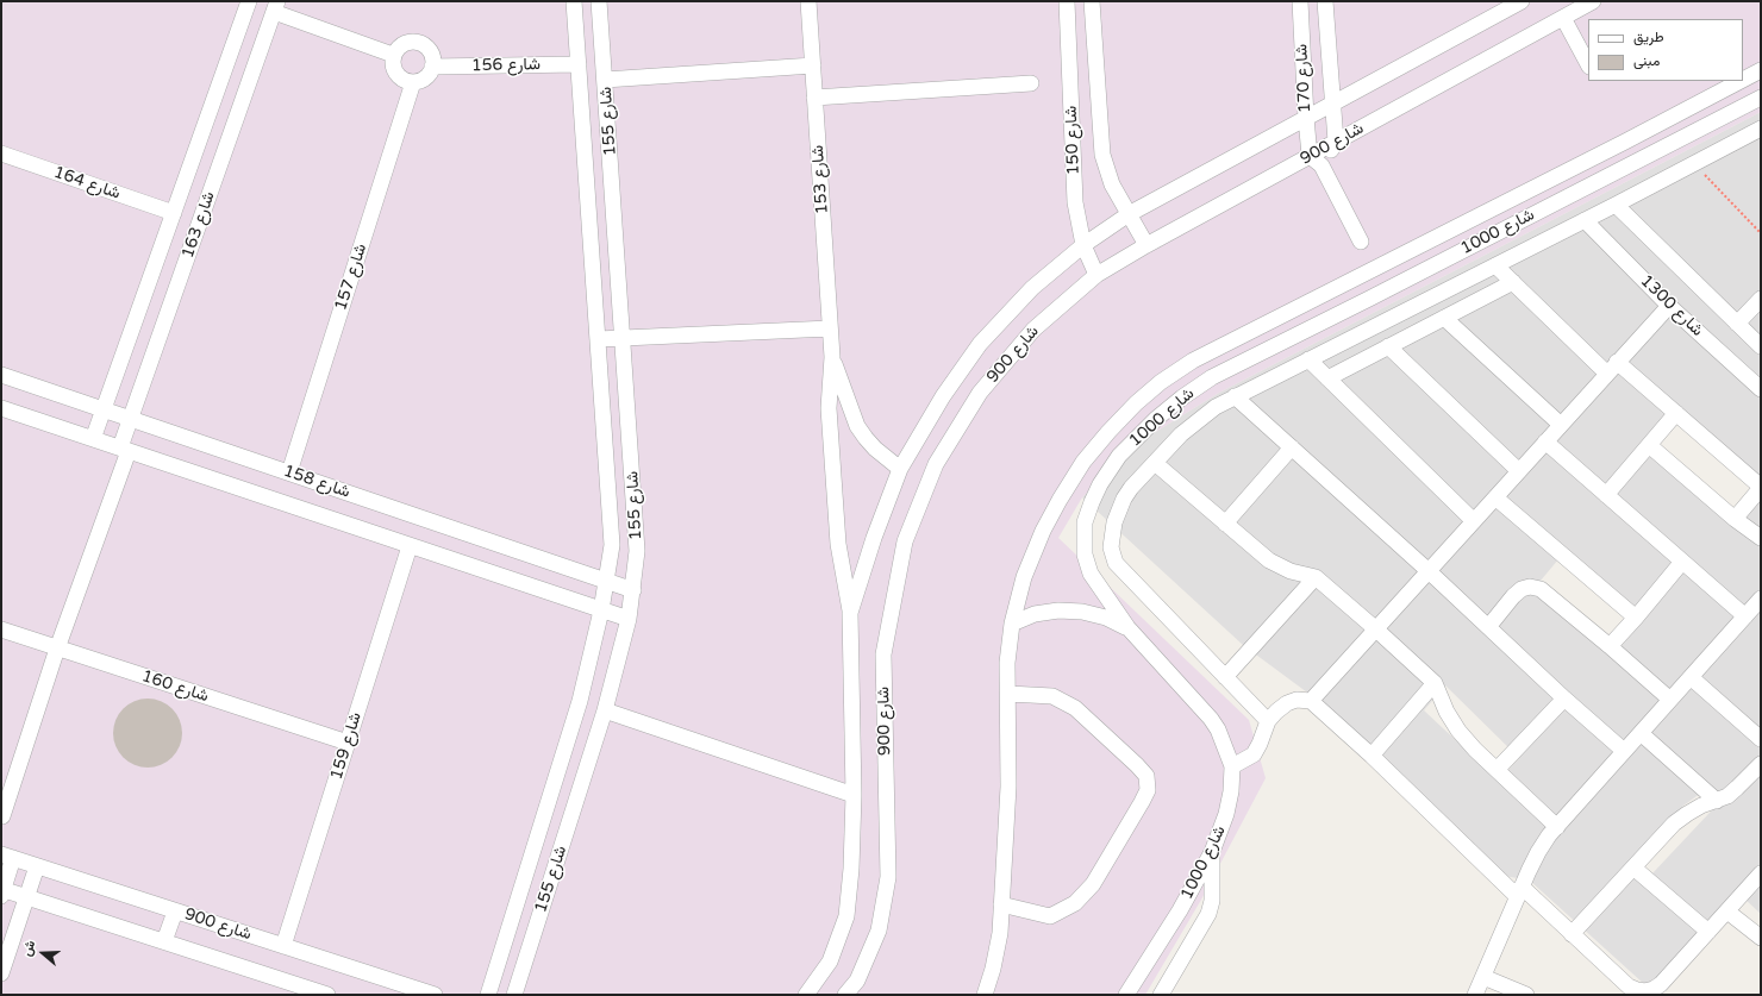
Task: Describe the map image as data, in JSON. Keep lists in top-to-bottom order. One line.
{"streets":{"street":["شارع 156","شارع 170","شارع 155","شارع 150","شارع 900","شارع 153","شارع 164","شارع 163","شارع 1000","شارع 157","شارع 1300","شارع 158","شارع 160","شارع 159"]},"crossings":[["شارع 156","شارع 155"],["شارع 156","شارع 157"],["شارع 170","شارع 900"],["شارع 155","شارع 158"],["شارع 150","شارع 900"],["شارع 900","شارع 159"],["شارع 164","شارع 163"],["شارع 163","شارع 158"],["شارع 163","شارع 160"],["شارع 157","شارع 158"],["شارع 158","شارع 159"],["شارع 160","شارع 159"]],"legend":["طريق","مبنى"],"north":"left"}
